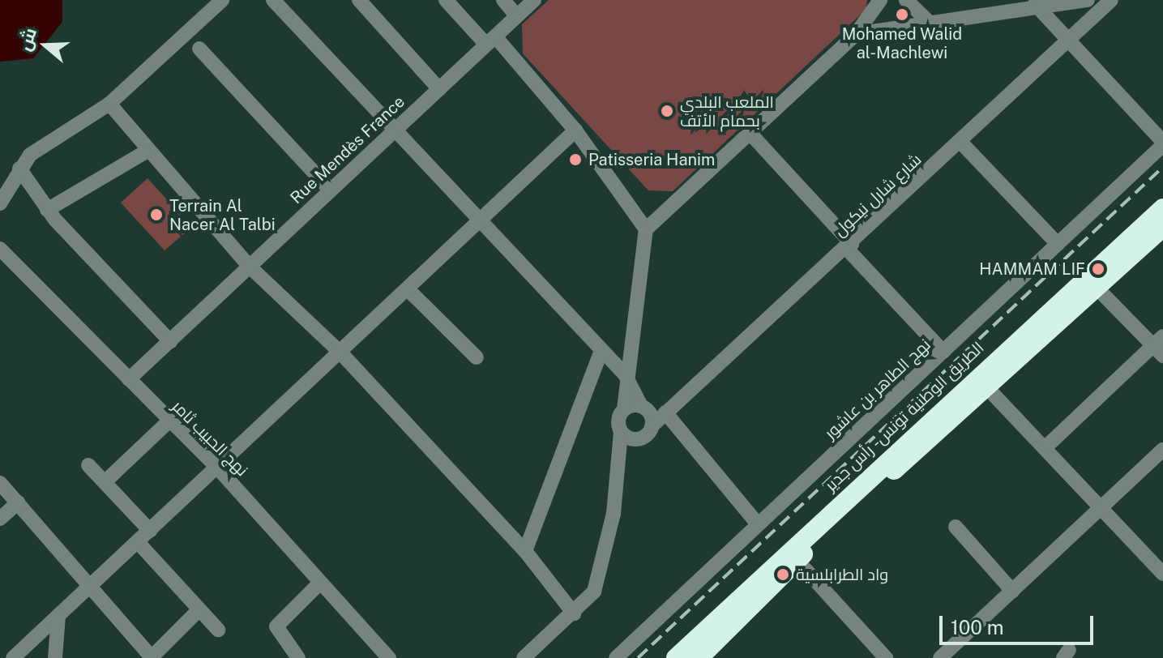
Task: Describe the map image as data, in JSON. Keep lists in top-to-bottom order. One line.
{"streets":{"highway":["الطريق الوطنية تونس - رأس جدير"],"street":["Rue Mendès France","شارع شارل نيكول","نهج الطاهر بن عاشور","نهج الحبيب ثامر"]},"crossings":[["Rue Mendès France","نهج الحبيب ثامر"]],"places":["Mohamed Walid al-Machlewi","الملعب البلدي بحمام الأتف","Patisseria Hanim","Terrain Al Nacer Al Talbi","HAMMAM LIF","واد الطرابلسية"],"scale_bar":"100 m","north":"left"}
